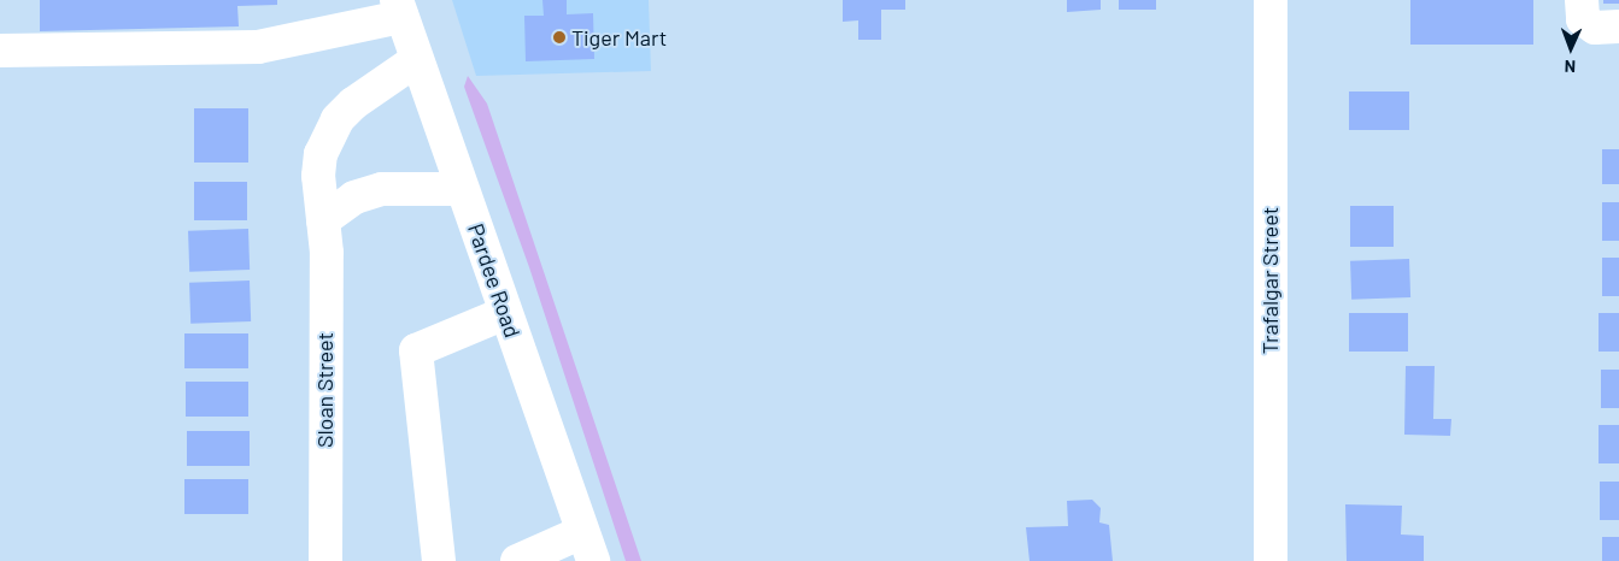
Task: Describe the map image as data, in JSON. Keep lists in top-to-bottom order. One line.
{"streets":{"street":["Pardee Road","Trafalgar Street","Sloan Street"]},"crossings":[["Pardee Road","Sloan Street"]],"places":["Tiger Mart"],"north":"bottom"}
